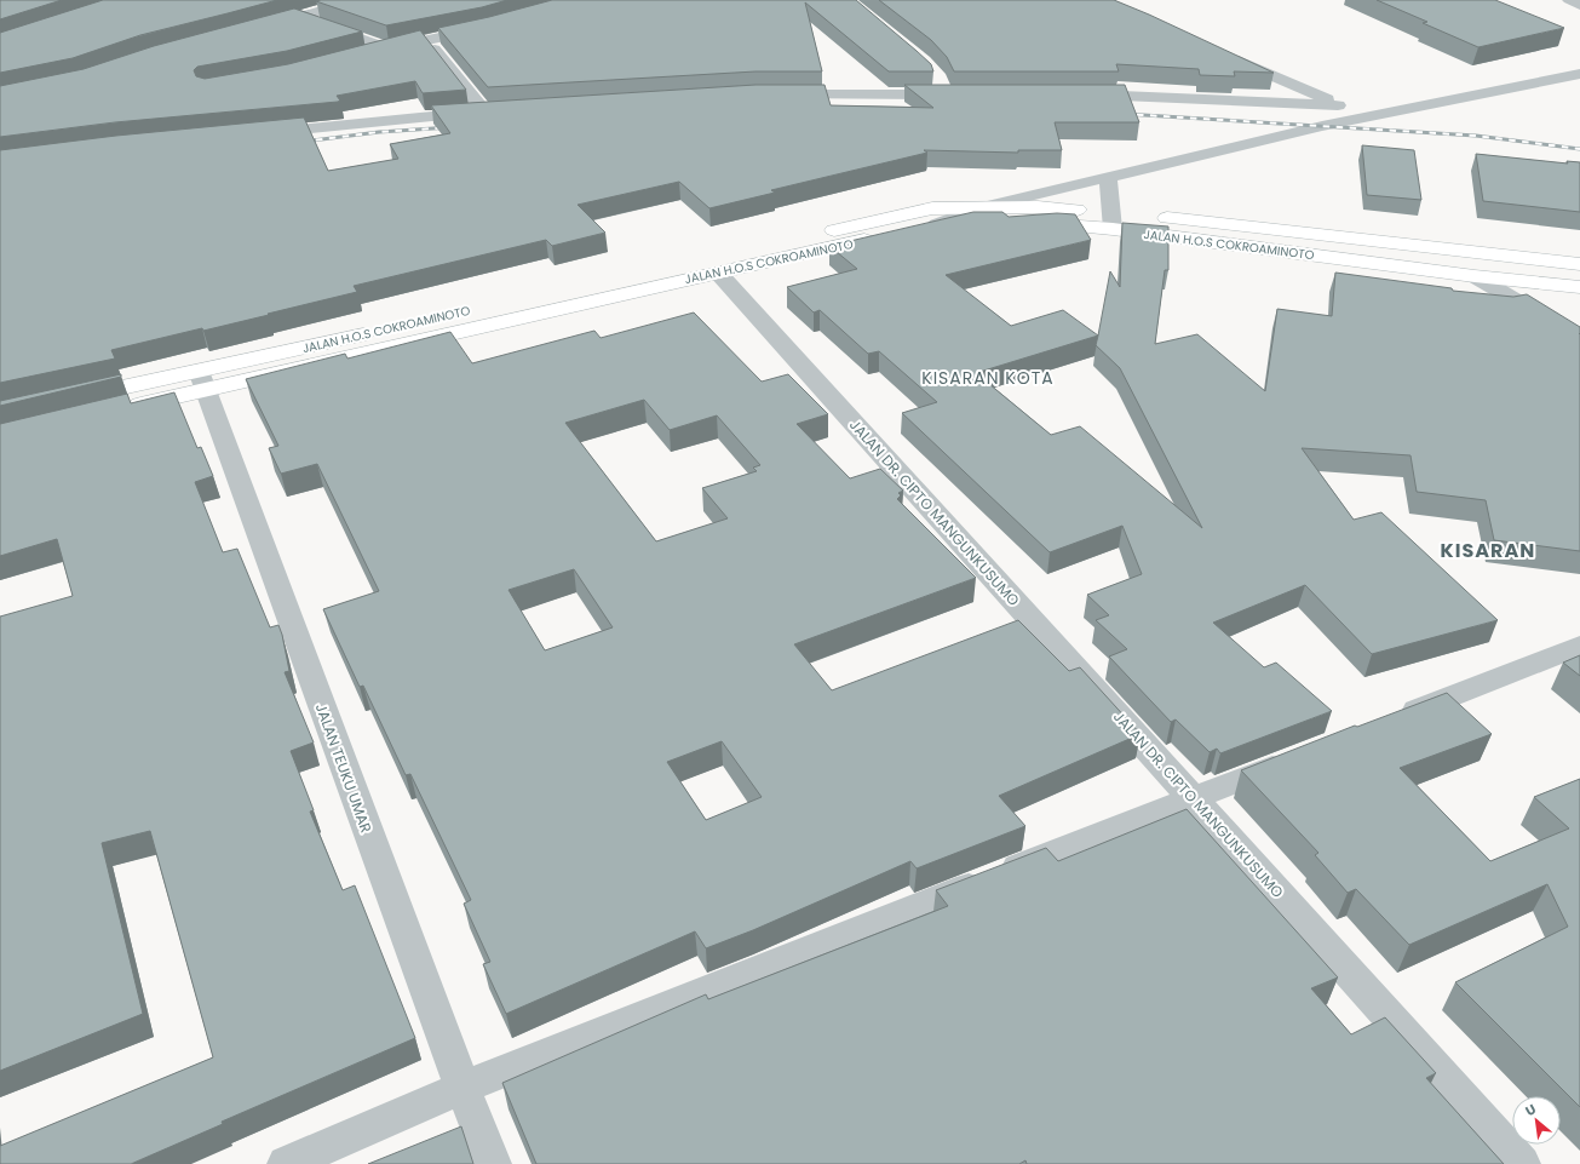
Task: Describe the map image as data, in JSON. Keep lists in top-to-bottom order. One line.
{"streets":{"main road":["JALAN H.O.S COKROAMINOTO"],"street":["JALAN DR. CIPTO MANGUNKUSUMO","JALAN TEUKU UMAR"]},"crossings":[["JALAN H.O.S COKROAMINOTO","JALAN DR. CIPTO MANGUNKUSUMO"],["JALAN H.O.S COKROAMINOTO","JALAN TEUKU UMAR"]],"districts":["KISARAN KOTA","KISARAN"],"north":"top left"}
